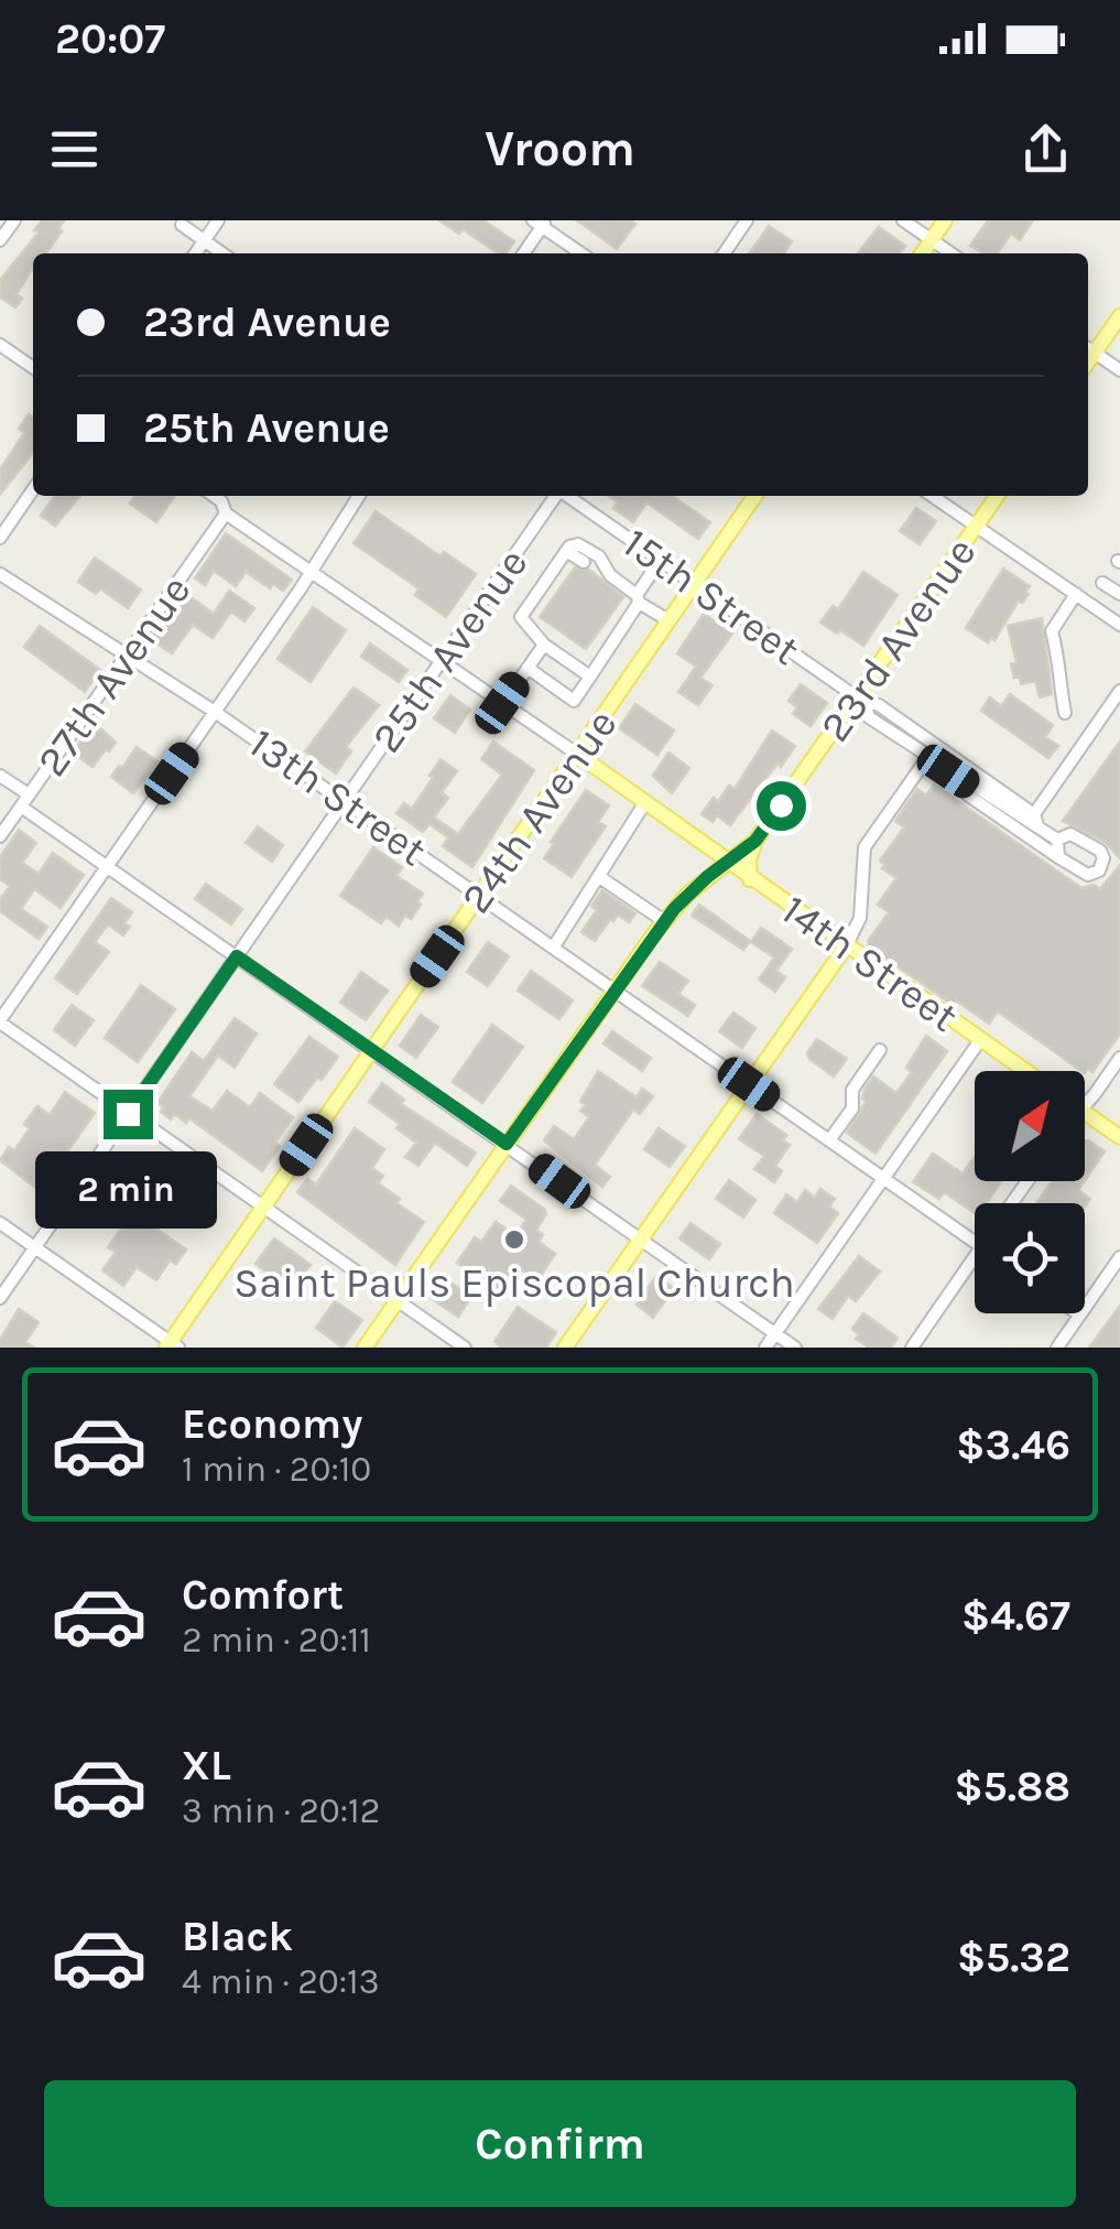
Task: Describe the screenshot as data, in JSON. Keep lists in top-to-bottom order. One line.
{"streets":{"main road":["23rd Avenue","24th Avenue","14th Street"],"street":["15th Street","25th Avenue","27th Avenue","13th Street"]},"crossings":[["15th Street","23rd Avenue"],["15th Street","24th Avenue"],["23rd Avenue","13th Street"],["23rd Avenue","14th Street"],["25th Avenue","13th Street"],["25th Avenue","14th Street"],["27th Avenue","13th Street"],["27th Avenue","14th Street"],["13th Street","24th Avenue"],["24th Avenue","14th Street"]],"places":["Saint Pauls Episcopal Church"],"north":"top right","page":{"status":"20:07","header":"Vroom","banner":["23rd Avenue","25th Avenue"],"bubble":"2 min","list":[{"name":"Economy","note":"1 min · 20:10","value":"$3.46"},{"name":"Comfort","note":"2 min · 20:11","value":"$4.67"},{"name":"XL","note":"3 min · 20:12","value":"$5.88"},{"name":"Black","note":"4 min · 20:13","value":"$5.32"}],"buttons":"Confirm"}}
